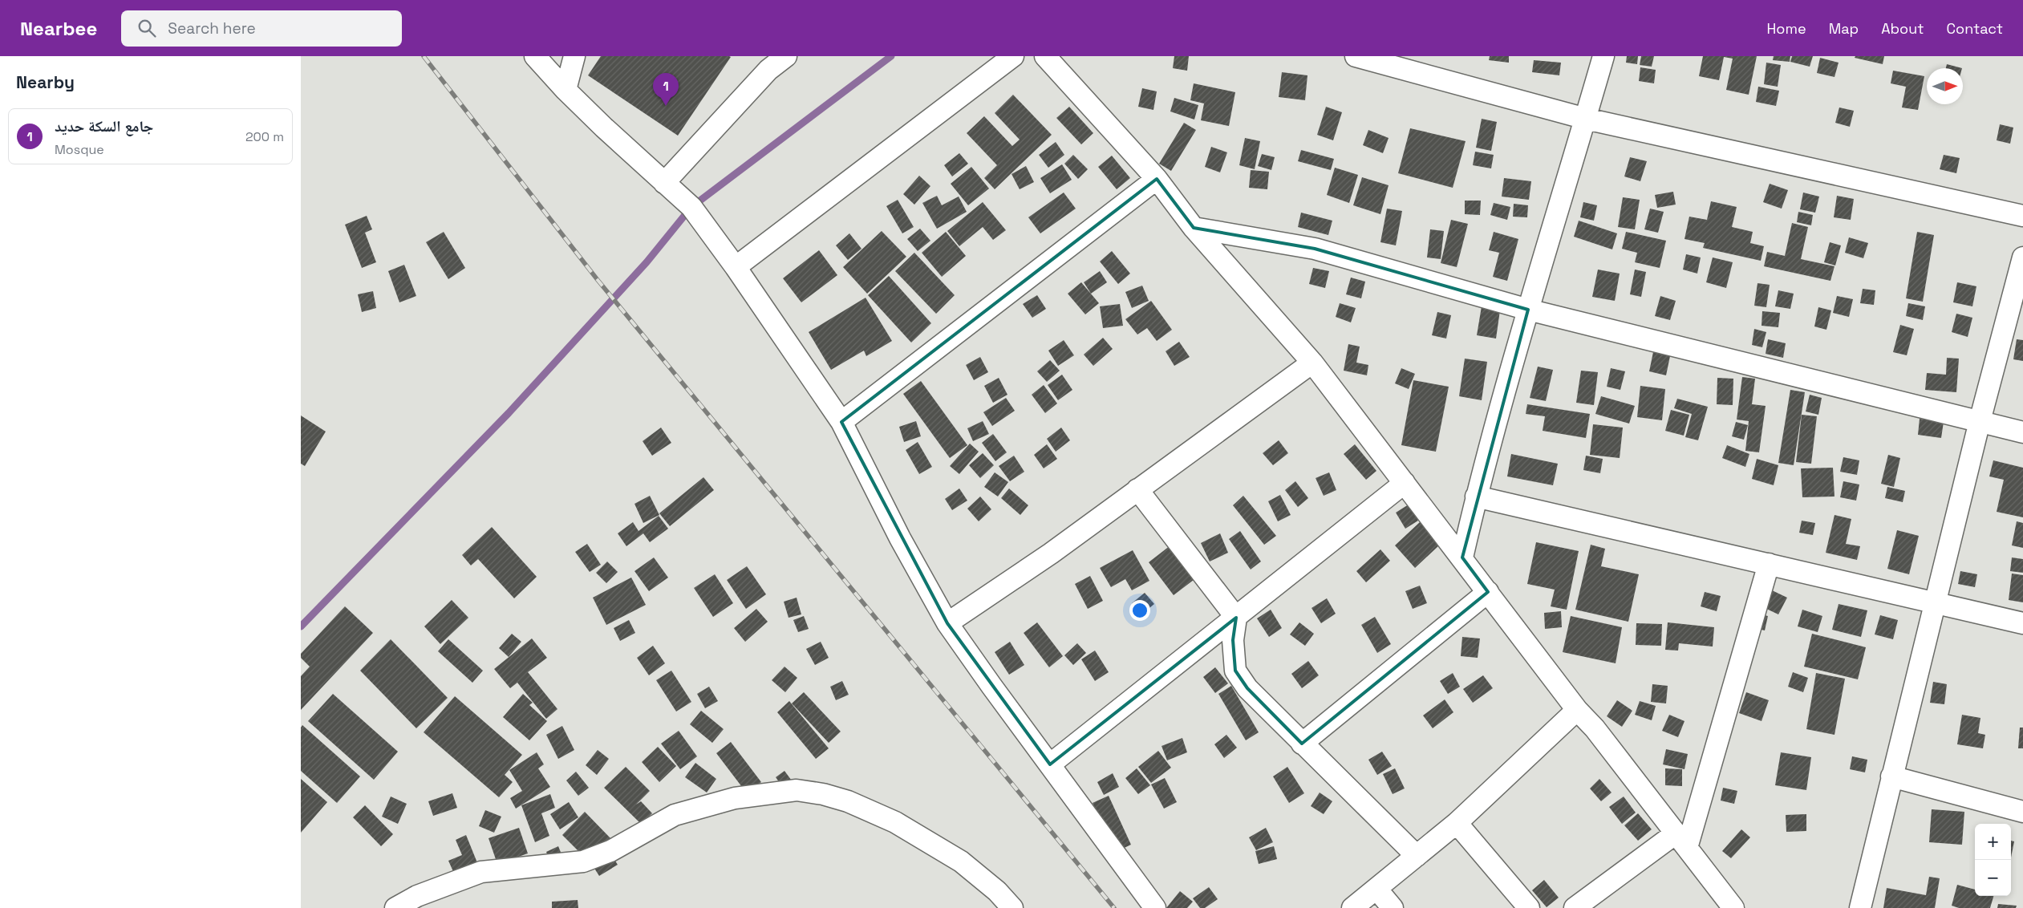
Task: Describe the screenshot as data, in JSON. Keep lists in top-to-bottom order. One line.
{"north":"right","page":{"header":"Nearbee","search":"Search here","nav":["Home","Map","About","Contact"],"heading":"Nearby","pins":"1","list":[{"mark":"1","name":"جامع السكة حديد","note":"Mosque","value":"200 m"}],"map_buttons":["+","−"]}}
